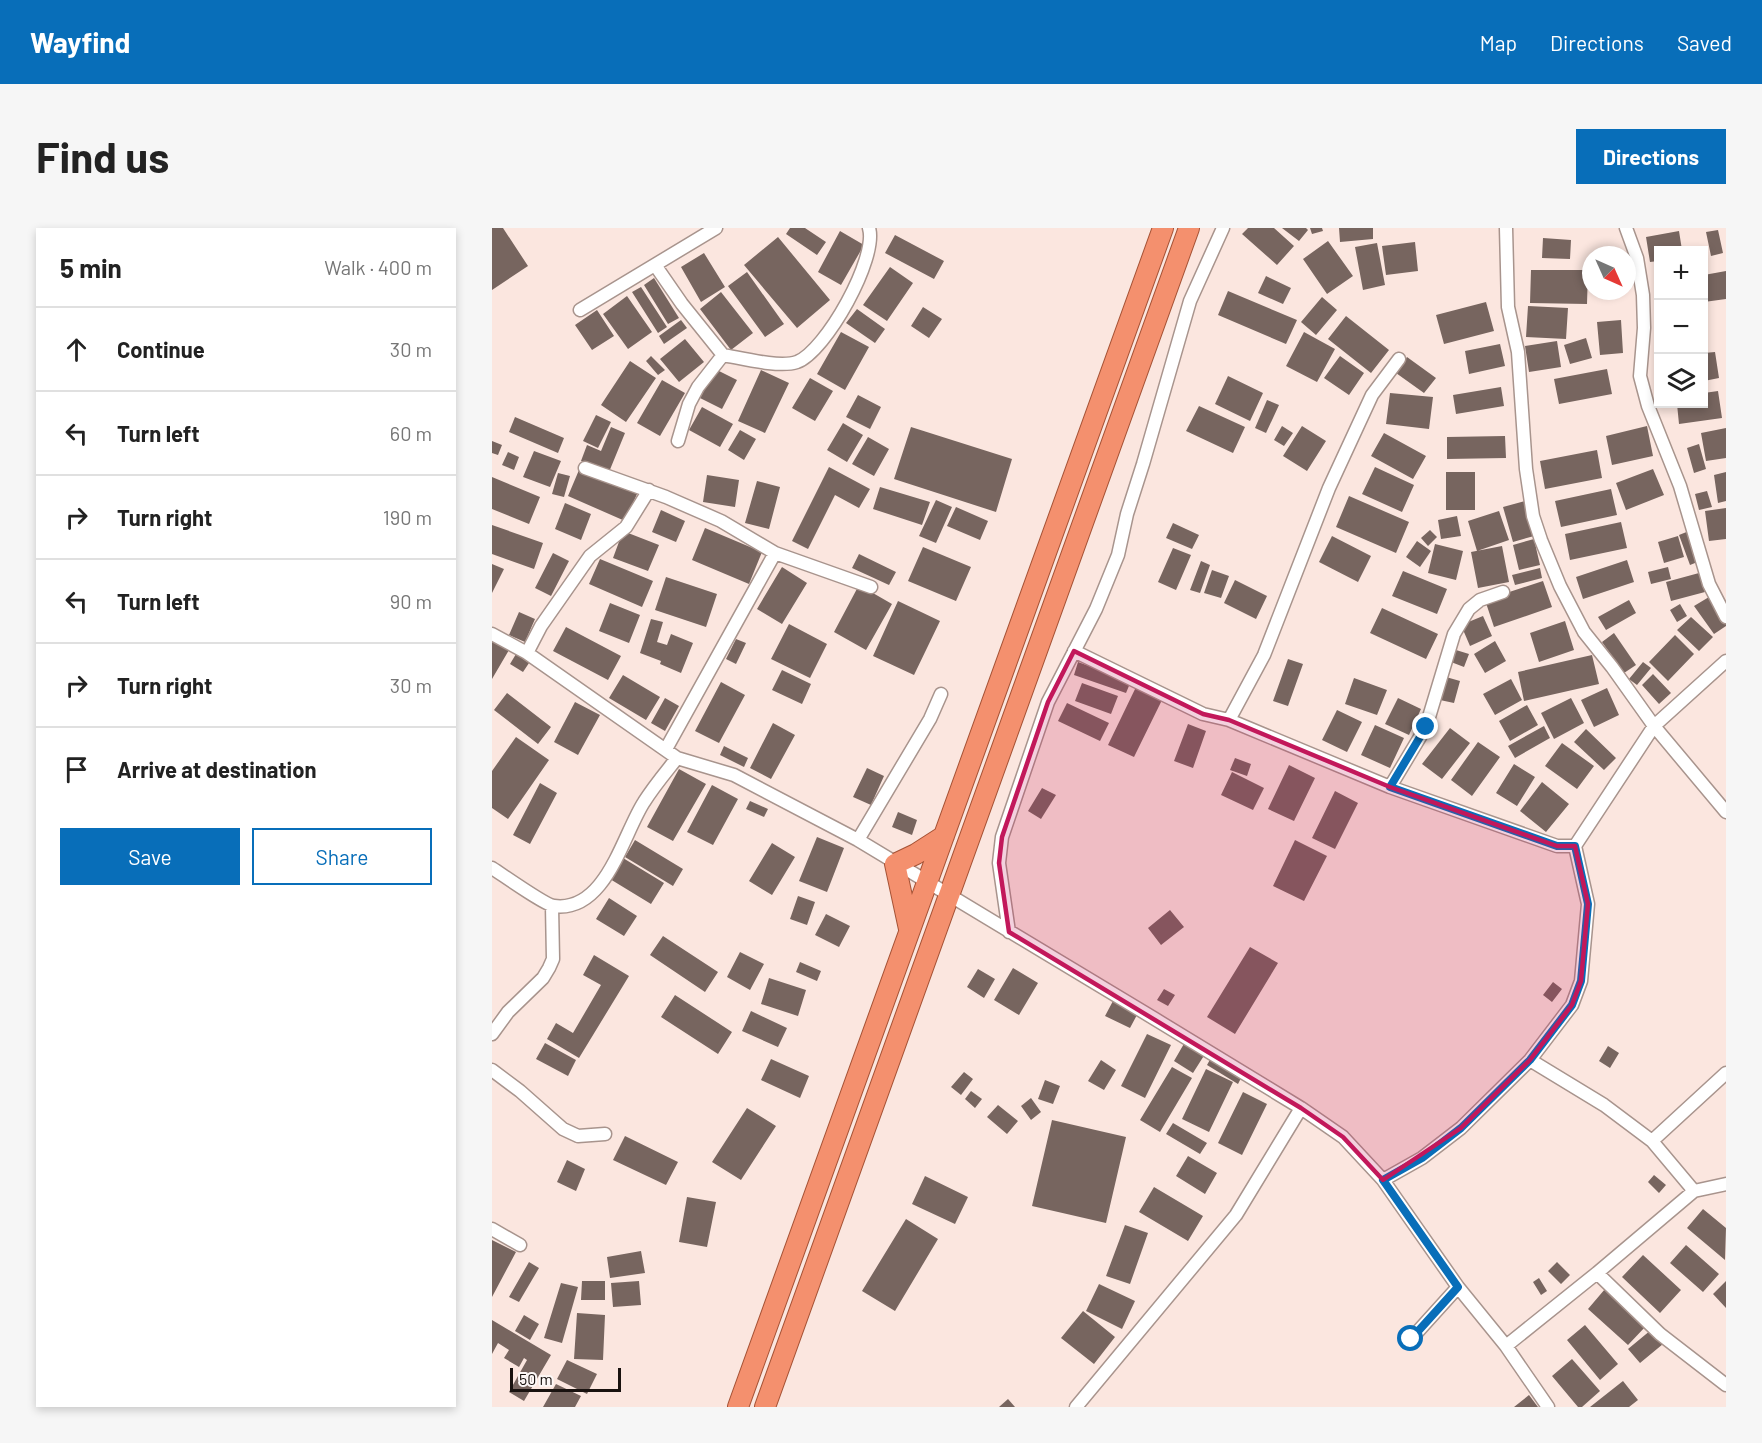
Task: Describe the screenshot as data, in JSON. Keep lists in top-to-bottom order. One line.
{"scale_bar":"50 m","north":"bottom right","page":{"header":"Wayfind","nav":["Map","Directions","Saved"],"buttons":["Directions",["Save","Share"]],"title":"Find us","heading":["5 min","Walk · 400 m"],"map_buttons":["+","−"],"list":[["Continue","30 m"],["Turn left","60 m"],["Turn right","190 m"],["Turn left","90 m"],["Turn right","30 m"],"Arrive at destination"],"scale":"50 m"}}
